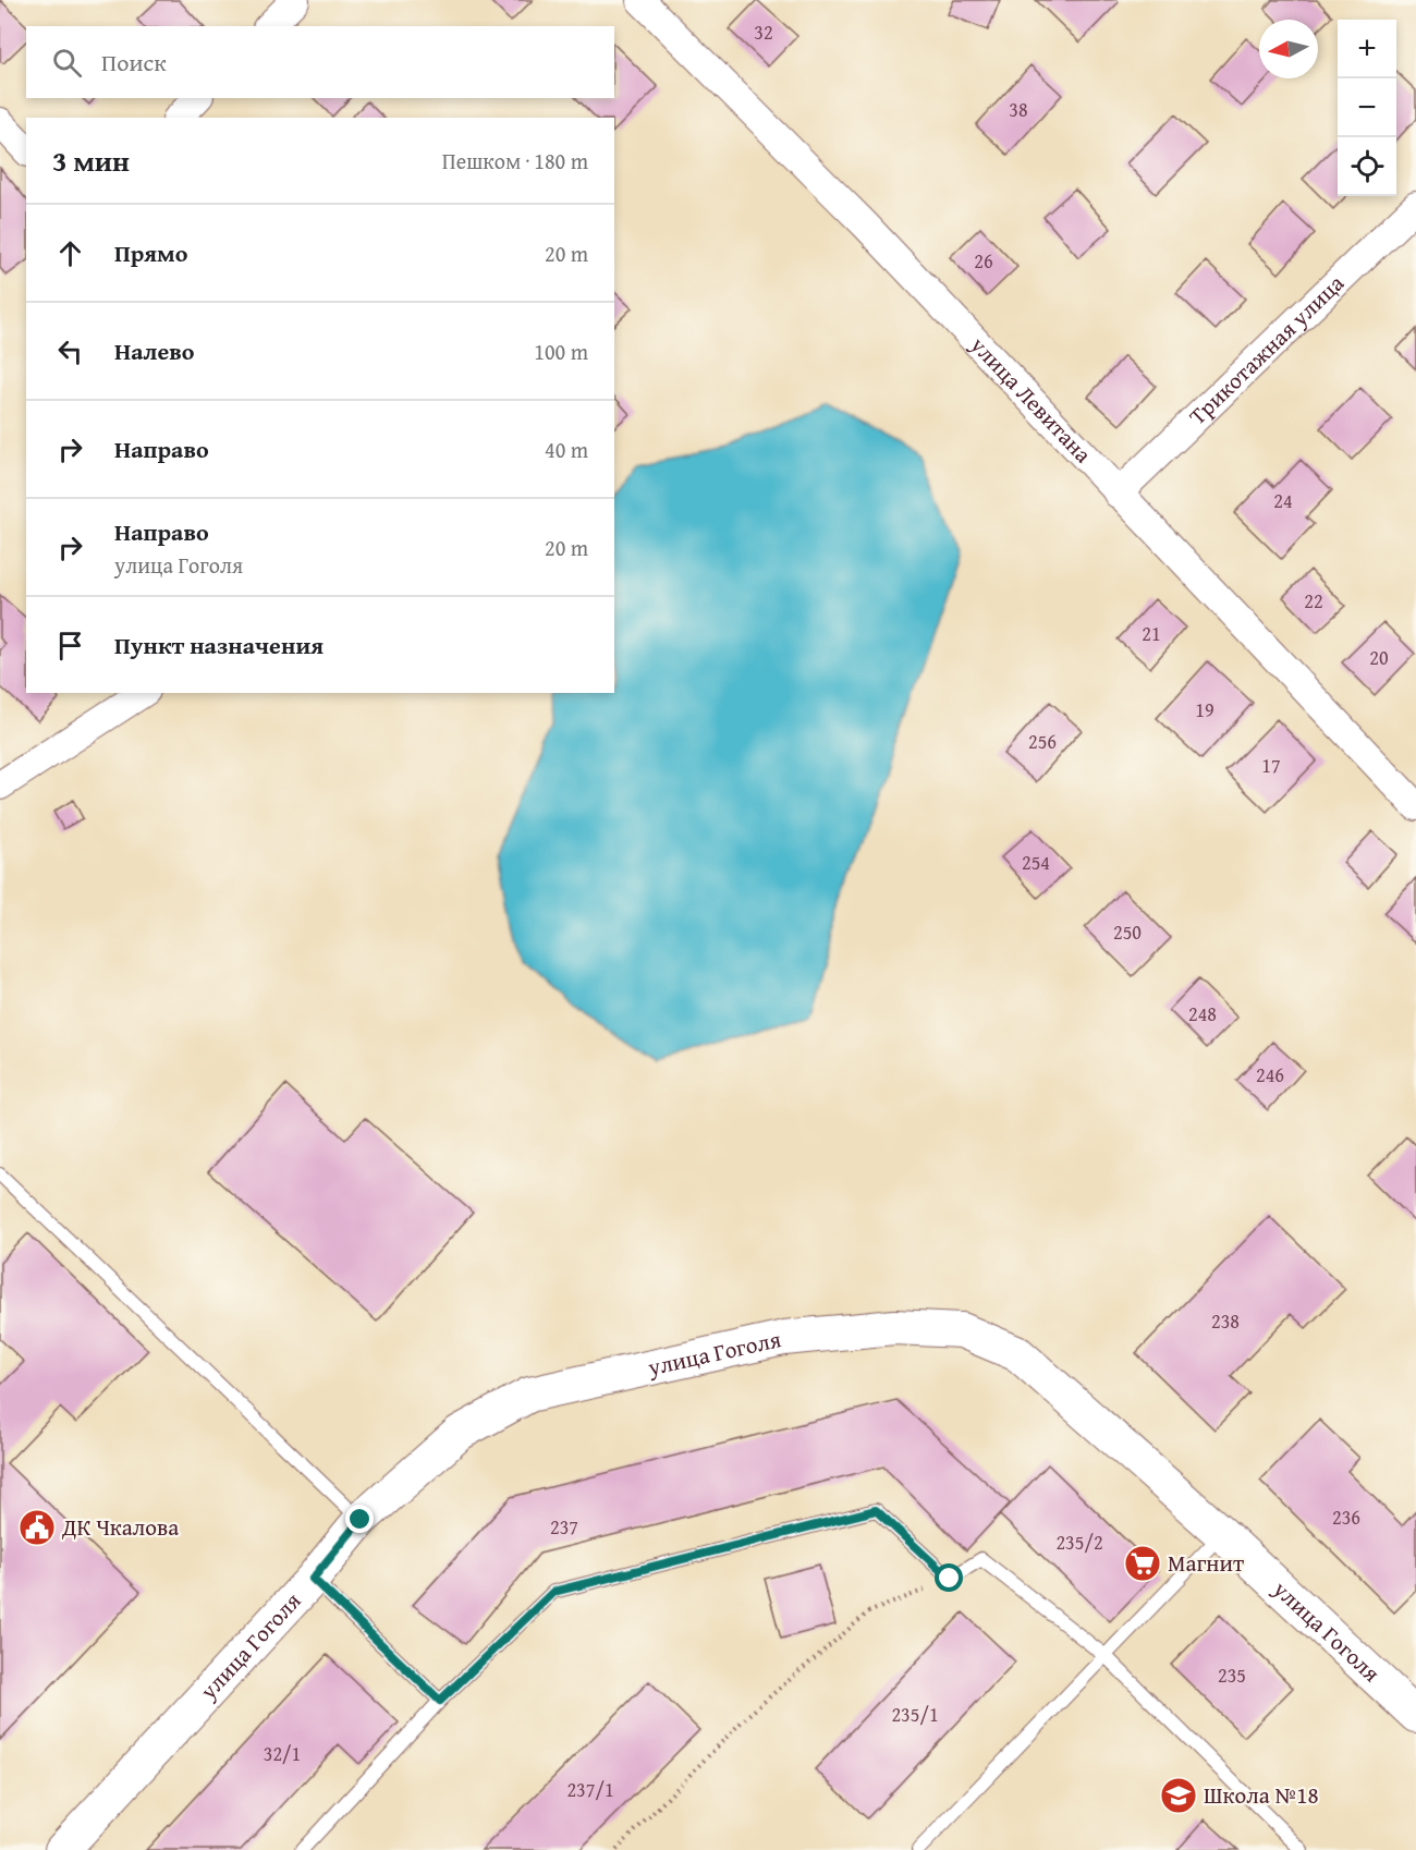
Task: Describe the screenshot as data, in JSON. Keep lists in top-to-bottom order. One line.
{"streets":{"street":["Трикотажная улица","улица Левитана","улица Гоголя"]},"crossings":[["Трикотажная улица","улица Левитана"]],"places":{"public building":["ДК Чкалова"],"supermarket":["Магнит"],"school or university":["Школа №18"]},"house_numbers":["32","38","26","24","22","21","20","19","256","17","254","250","248","246","238","236","237","235/2","235","235/1","32/1","237/1"],"north":"left","page":{"map_buttons":["+","−"],"search":"Поиск","heading":["3 мин","Пешком · 180 m"],"list":[["Прямо","20 m"],["Налево","100 m"],["Направо","40 m"],["Направо","улица Гоголя","20 m"],"Пункт назначения"]}}
